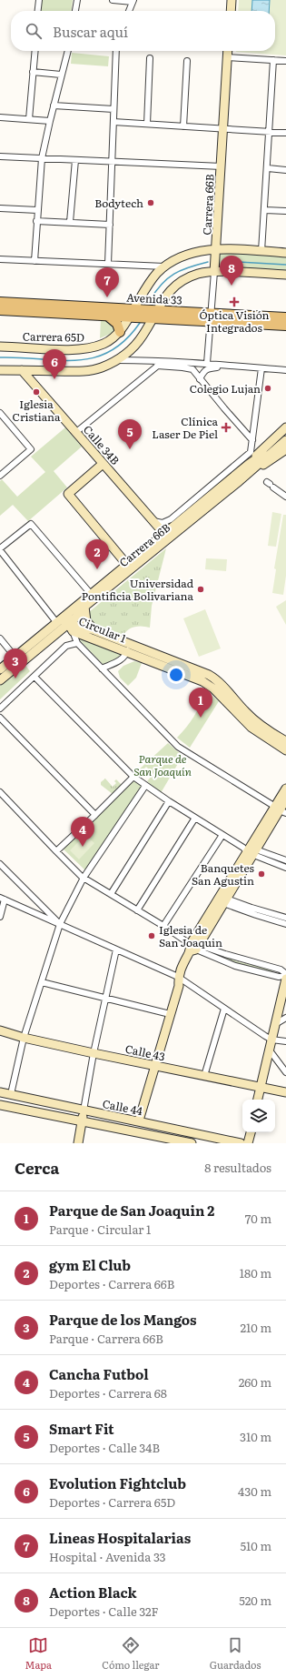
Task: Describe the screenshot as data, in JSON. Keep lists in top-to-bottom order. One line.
{"streets":{"main road":["Avenida 33"],"street":["Carrera 66B","Carrera 65D","Calle 34B","Circular 1","Calle 43","Calle 44"]},"crossings":[["Carrera 66B","Avenida 33"],["Carrera 66B","Carrera 65D"],["Carrera 66B","Calle 34B"],["Carrera 66B","Circular 1"],["Avenida 33","Carrera 65D"]],"parks":["Parque de San Joaquín"],"places":{"other":["Bodytech","Colegio Lujan","Iglesia Cristiana","Universidad Pontificia Bolivariana","Banquetes San Agustin","Iglesia de San Joaquin"],"health":["Óptica Visión Integrados","Clínica Laser De Piel"]},"page":{"search":"Buscar aquí","pins":["8","7","6","5","2","3","1","4"],"heading":["Cerca","8 resultados"],"list":[{"mark":"1","name":"Parque de San Joaquin 2","note":"Parque · Circular 1","value":"70 m"},{"mark":"2","name":"gym El Club","note":"Deportes · Carrera 66B","value":"180 m"},{"mark":"3","name":"Parque de los Mangos","note":"Parque · Carrera 66B","value":"210 m"},{"mark":"4","name":"Cancha Futbol","note":"Deportes · Carrera 68","value":"260 m"},{"mark":"5","name":"Smart Fit","note":"Deportes · Calle 34B","value":"310 m"},{"mark":"6","name":"Evolution Fightclub","note":"Deportes · Carrera 65D","value":"430 m"},{"mark":"7","name":"Lineas Hospitalarias","note":"Hospital · Avenida 33","value":"510 m"},{"mark":"8","name":"Action Black","note":"Deportes · Calle 32F","value":"520 m"}],"nav":["Mapa","Cómo llegar","Guardados"]}}
